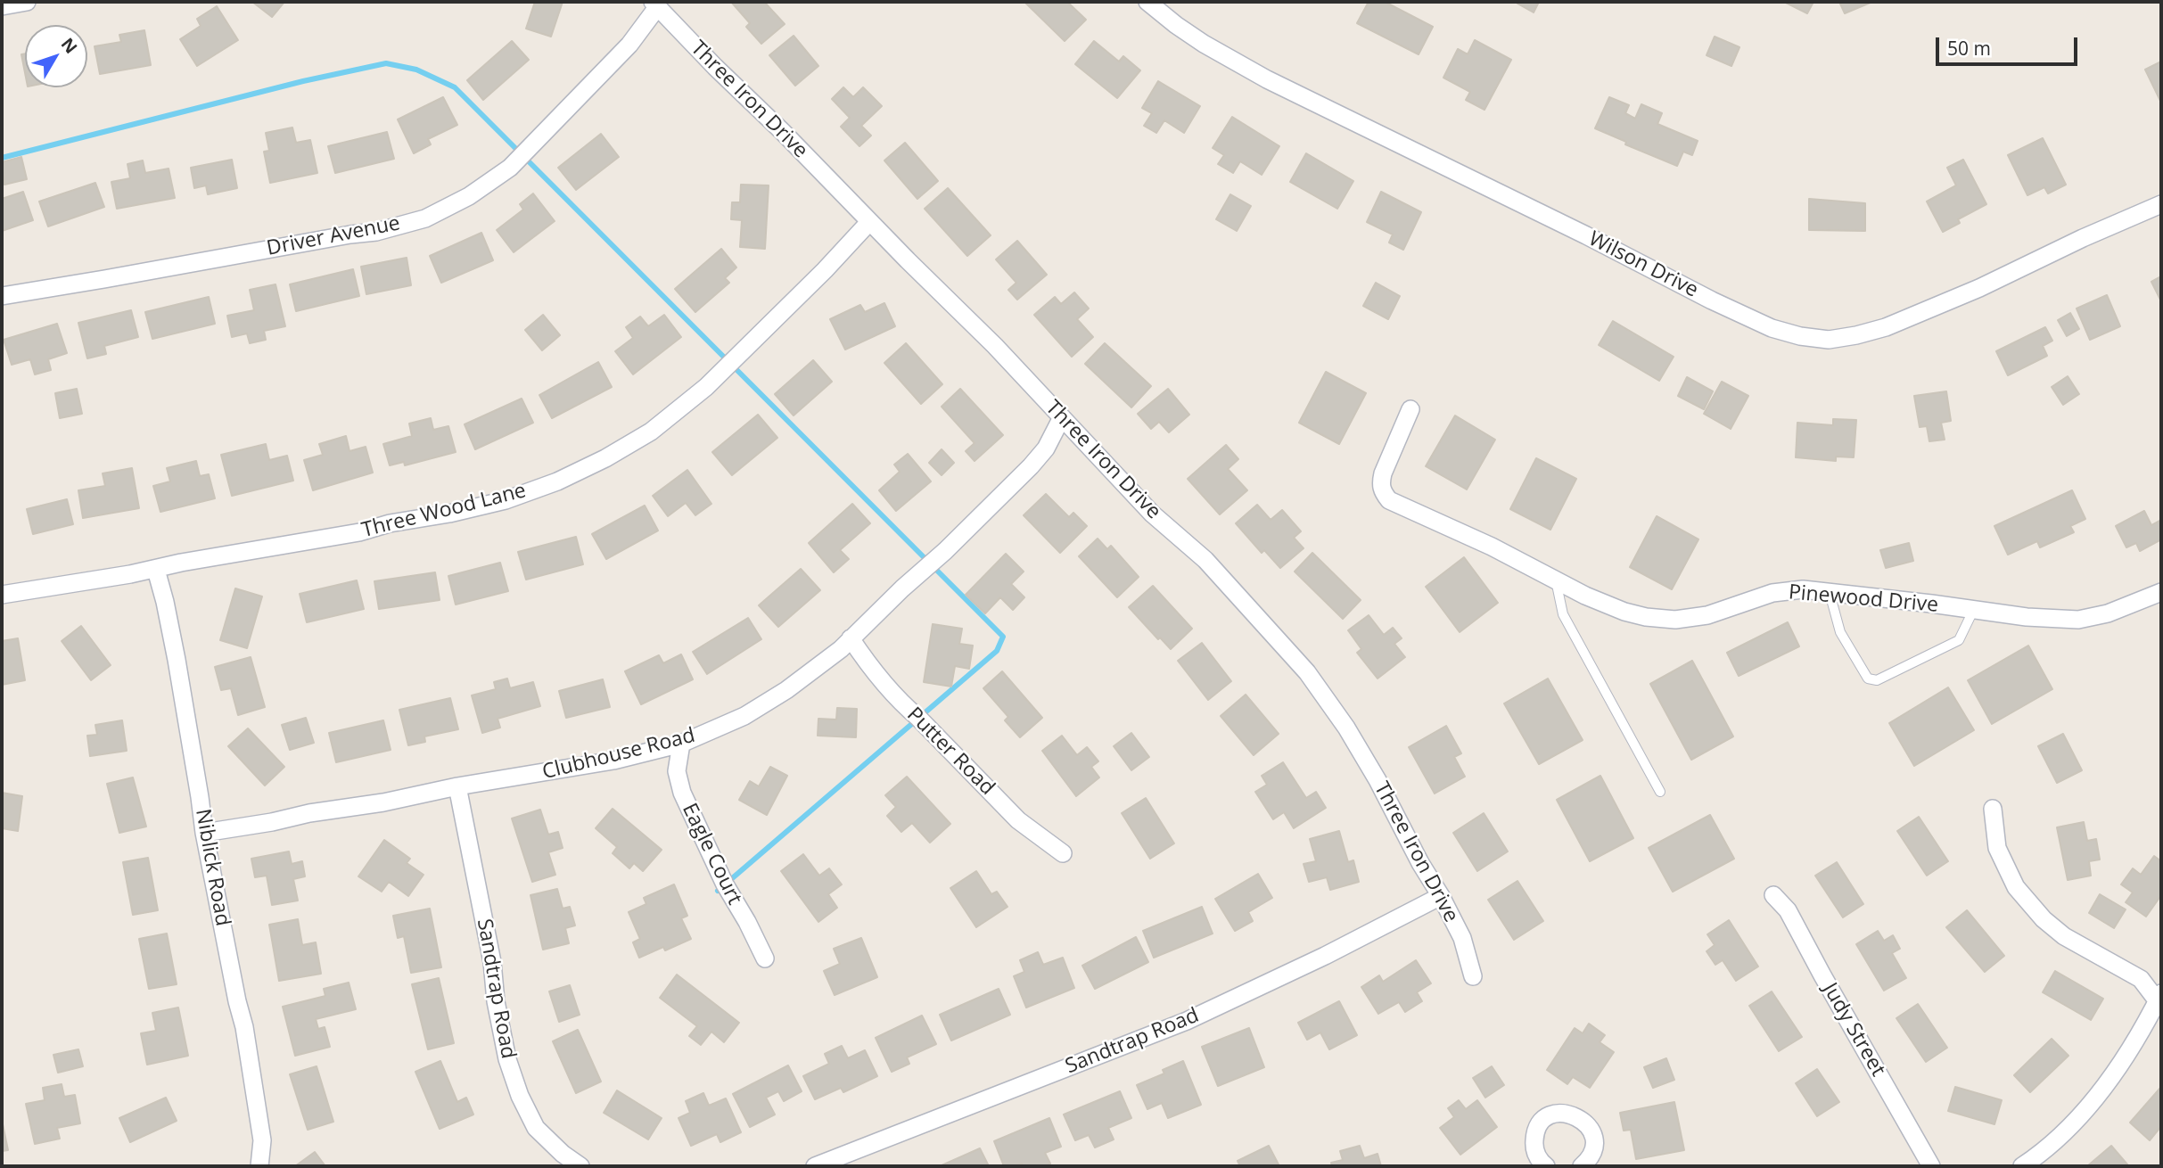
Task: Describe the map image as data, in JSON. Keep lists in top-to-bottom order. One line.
{"streets":{"street":["Three Iron Drive","Driver Avenue","Wilson Drive","Three Wood Lane","Pinewood Drive","Putter Road","Clubhouse Road","Eagle Court","Niblick Road","Sandtrap Road","Judy Street"]},"crossings":[["Three Iron Drive","Driver Avenue"],["Three Iron Drive","Three Wood Lane"],["Three Iron Drive","Clubhouse Road"],["Three Iron Drive","Sandtrap Road"],["Three Wood Lane","Niblick Road"],["Putter Road","Clubhouse Road"],["Clubhouse Road","Eagle Court"],["Clubhouse Road","Niblick Road"],["Clubhouse Road","Sandtrap Road"]],"scale_bar":"50 m","north":"top right"}
